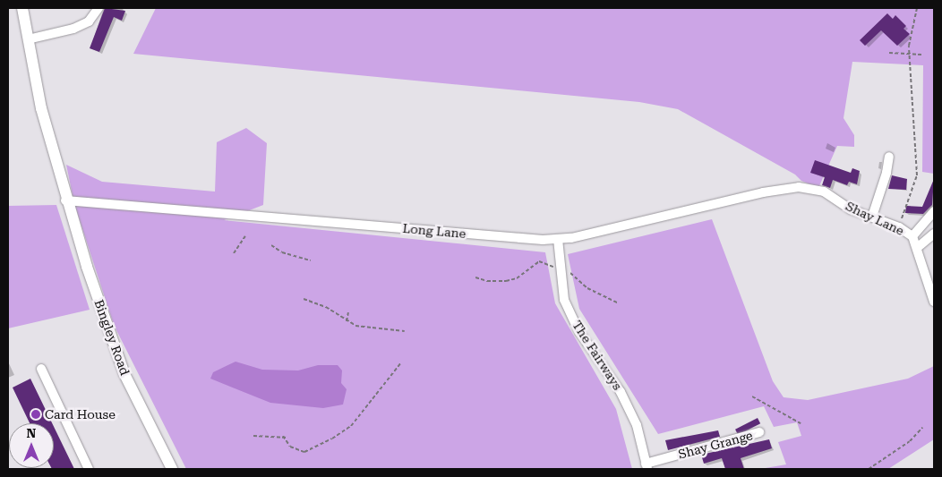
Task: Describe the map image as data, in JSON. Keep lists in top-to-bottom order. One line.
{"streets":{"main road":["Bingley Road"],"street":["Shay Lane","Long Lane","The Fairways","Shay Grange"]},"crossings":[["Shay Lane","Long Lane"],["Long Lane","Bingley Road"],["Long Lane","The Fairways"],["The Fairways","Shay Grange"]],"places":["Card House"],"north":"top"}
